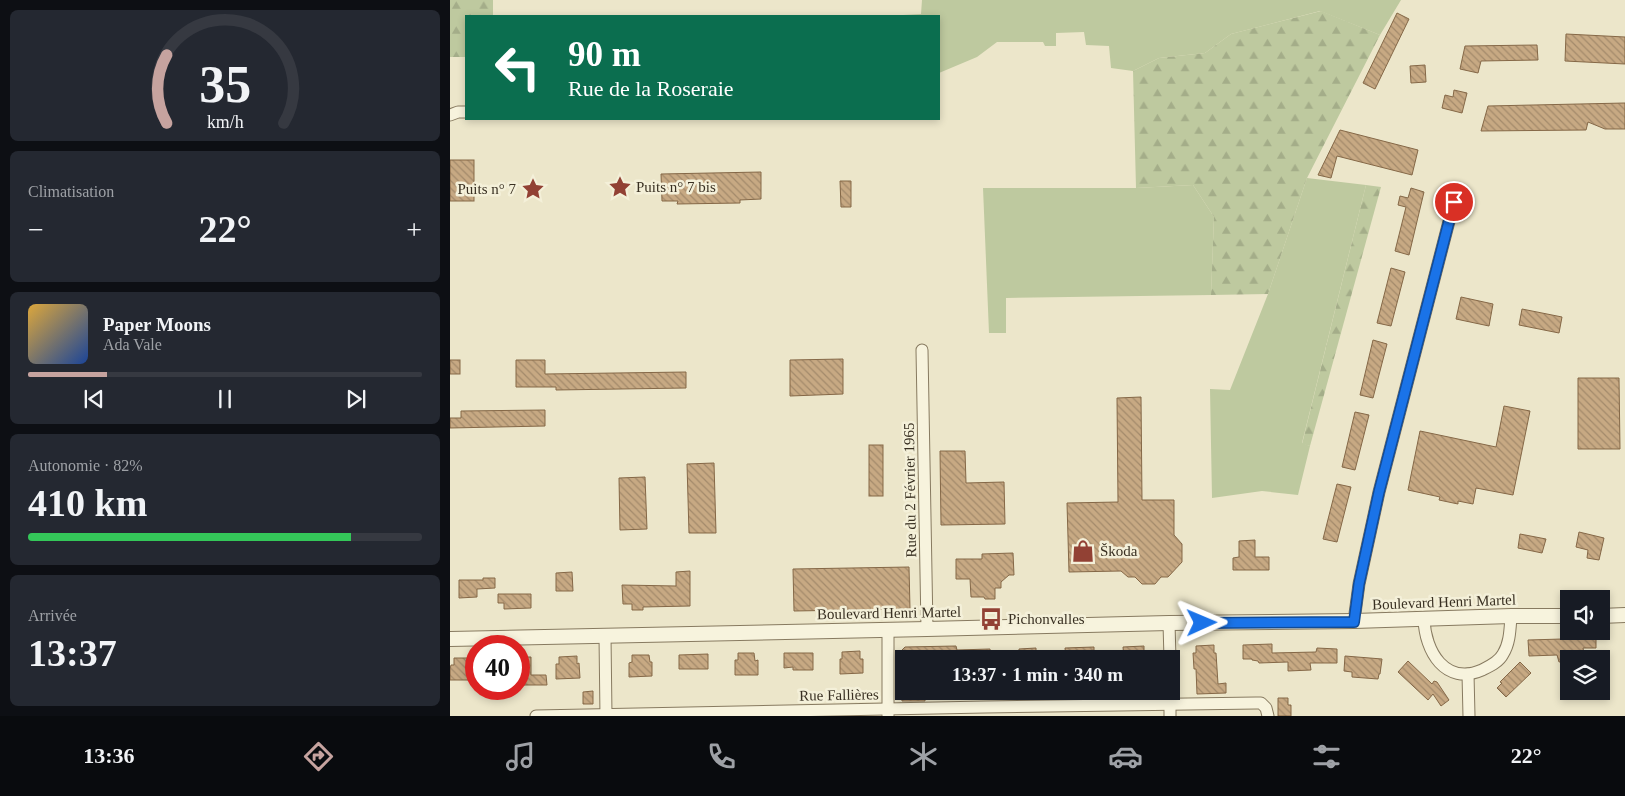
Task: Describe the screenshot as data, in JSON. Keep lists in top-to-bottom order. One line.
{"streets":{"street":["Rue du 2 Février 1965","Boulevard Henri Martel","Rue Fallières"]},"crossings":[["Rue du 2 Février 1965","Boulevard Henri Martel"]],"places":{"place":["Puits n° 7 bis","Puits n° 7"],"shop":["Škoda"],"bus stop":["Pichonvalles"]},"page":{"turn":["90 m","Rue de la Roseraie"],"tile":["Climatisation",["Autonomie · 82%","410 km"],["Arrivée","13:37"]],"heat":["−","22°","+"],"song":["Paper Moons","Ada Vale"],"limit":"40","trip":"13:37 · 1 min · 340 m","tabs":["13:36","22°"],"gauge":["35","km/h"]}}
